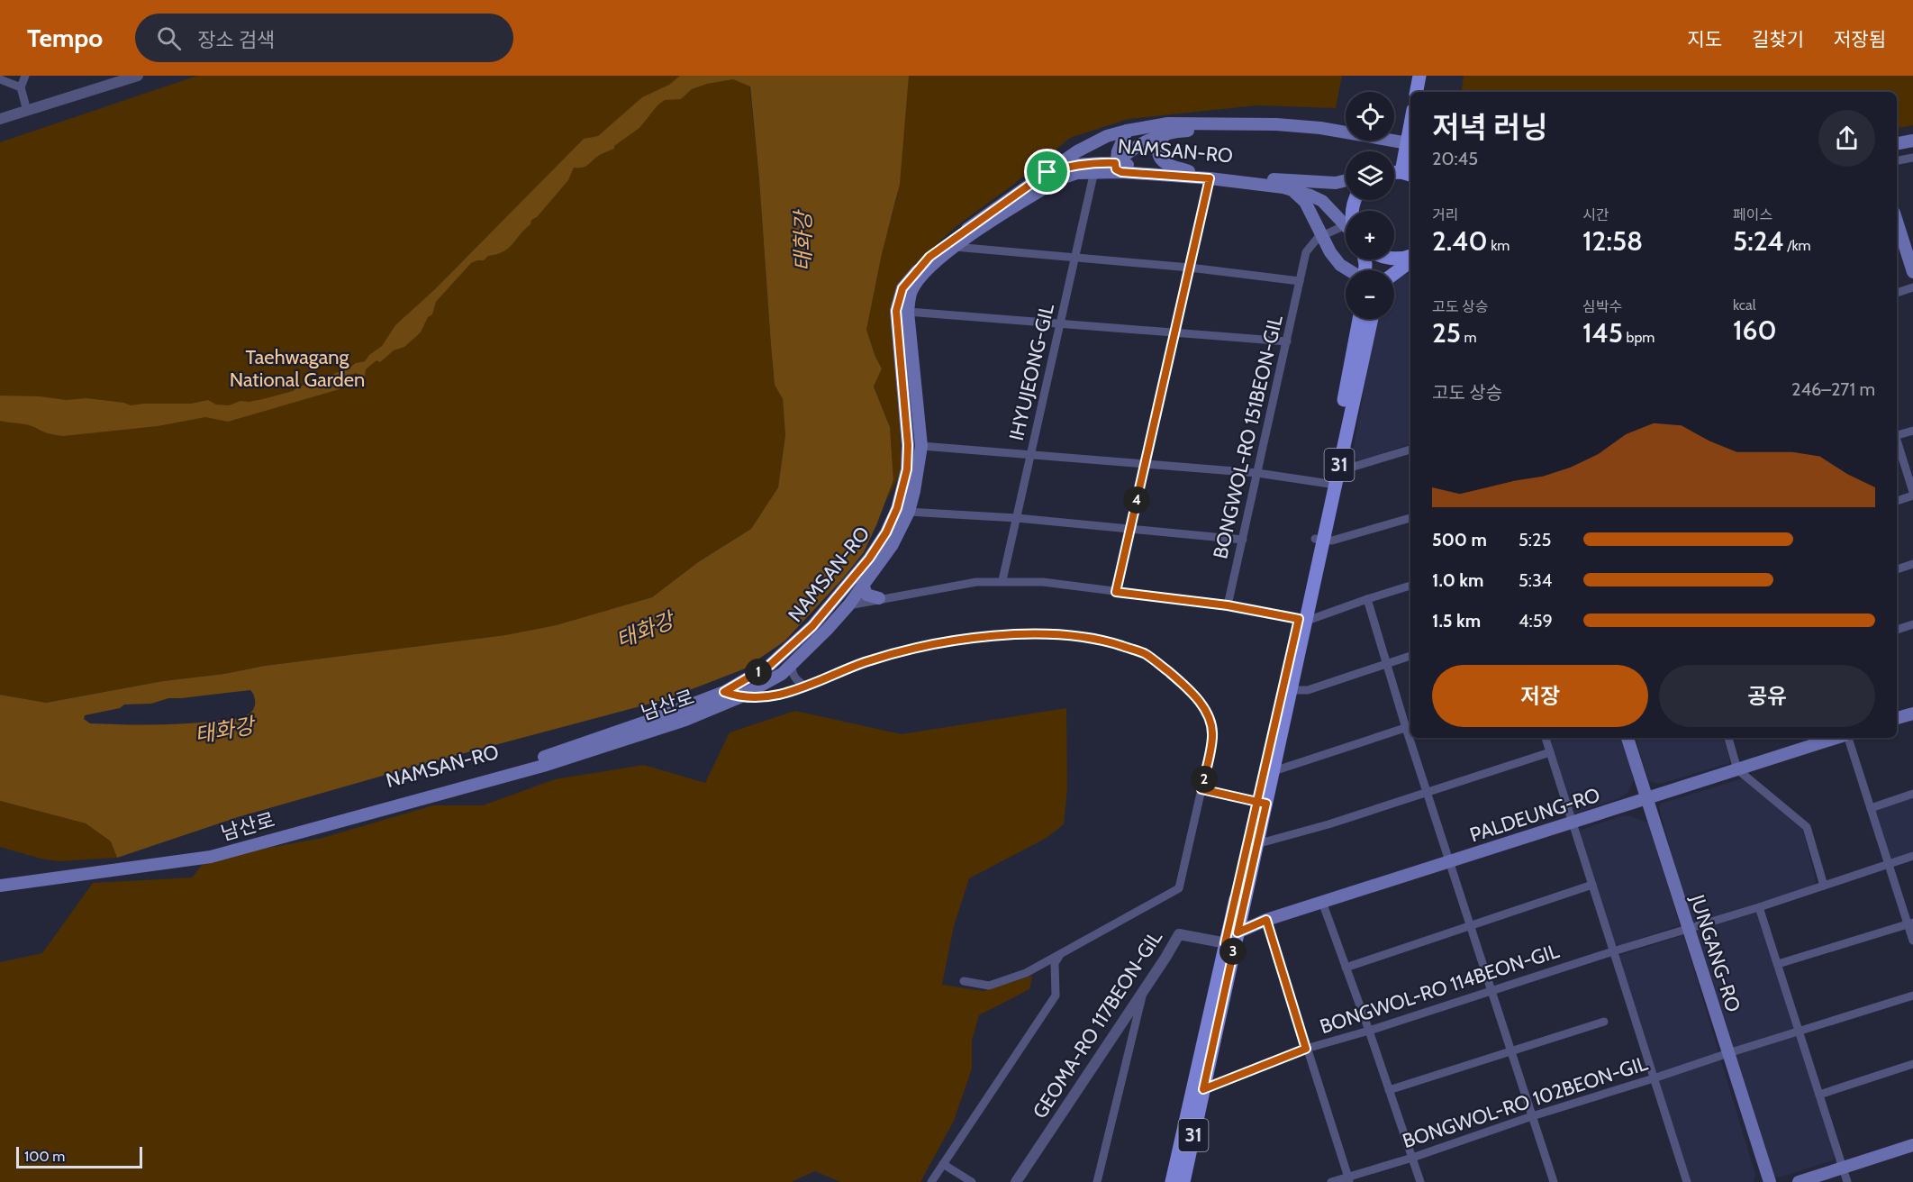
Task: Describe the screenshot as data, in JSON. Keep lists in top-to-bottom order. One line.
{"streets":{"main road":["NAMSAN-RO","31","남산로","PALDEUNG-RO","JUNGANG-RO"],"street":["IHYUJEONG-GIL","BONGWOL-RO 151BEON-GIL","BONGWOL-RO 114BEON-GIL","GEOMA-RO 117BEON-GIL","BONGWOL-RO 102BEON-GIL"]},"crossings":[["NAMSAN-RO","남산로"],["IHYUJEONG-GIL","남산로"],["31","PALDEUNG-RO"],["31","BONGWOL-RO 114BEON-GIL"],["31","GEOMA-RO 117BEON-GIL"],["PALDEUNG-RO","JUNGANG-RO"],["PALDEUNG-RO","GEOMA-RO 117BEON-GIL"],["JUNGANG-RO","BONGWOL-RO 114BEON-GIL"],["JUNGANG-RO","BONGWOL-RO 102BEON-GIL"]],"water":["태화강"],"parks":["Taehwagang National Garden"],"scale_bar":"100 m","page":{"header":"Tempo","search":"장소 검색","nav":["지도","길찾기","저장됨"],"map_buttons":["+","−"],"heading":["저녁 러닝","20:45"],"stats":[["거리","2.40 km"],["시간","12:58"],["페이스","5:24 /km"],["고도 상승","25 m"],["심박수","145 bpm"],["kcal","160"]],"chart":["고도 상승","246–271 m"],"pins":["4","1","2","3"],"list":[{"name":"500 m","note":"5:25"},{"name":"1.0 km","note":"5:34"},{"name":"1.5 km","note":"4:59"}],"buttons":["저장","공유"],"scale":"100 m"}}
